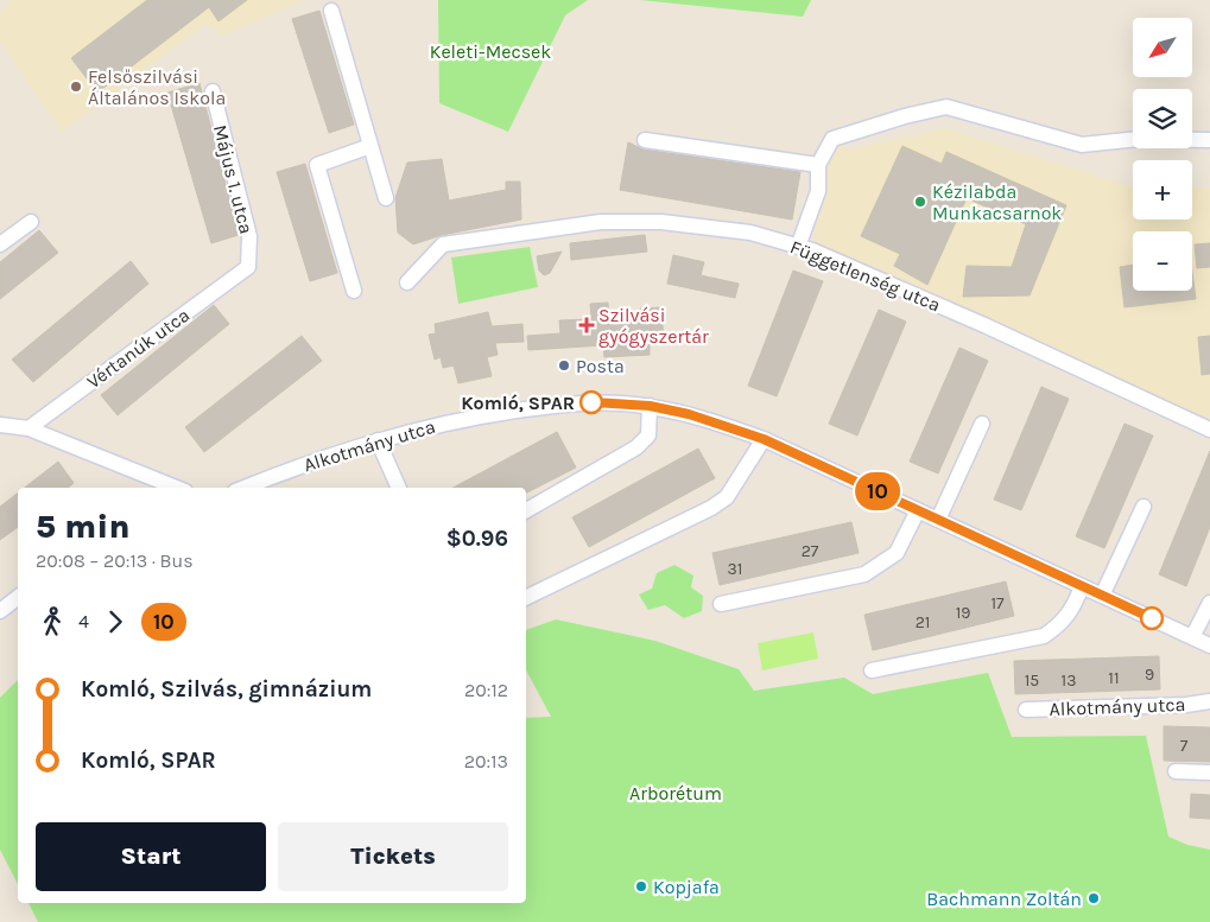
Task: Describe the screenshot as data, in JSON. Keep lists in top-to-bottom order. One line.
{"streets":{"street":["Május 1. utca","Függetlenség utca","Vértanúk utca","Alkotmány utca"]},"crossings":[["Május 1. utca","Vértanúk utca"]],"parks":["Keleti-Mecsek","Arborétum"],"places":{"other":["Felsőszilvási Általános Iskola","Kézilabda Munkacsarnok","Posta","Komló, SPAR","Kopjafa","Bachmann Zoltán"],"health":["Szilvási gyógyszertár"]},"lines":["bus line 10"],"house_numbers":["27","31","17","19","21","9","11","15","13","7"],"north":"bottom left","page":{"on_map":"10","map_buttons":["+","−"],"heading":["5 min","20:08 – 20:13 · Bus","$0.96"],"legs":["4","10"],"list":[{"name":"Komló, Szilvás, gimnázium","value":"20:12"},{"name":"Komló, SPAR","value":"20:13"}],"buttons":["Start","Tickets"]}}
